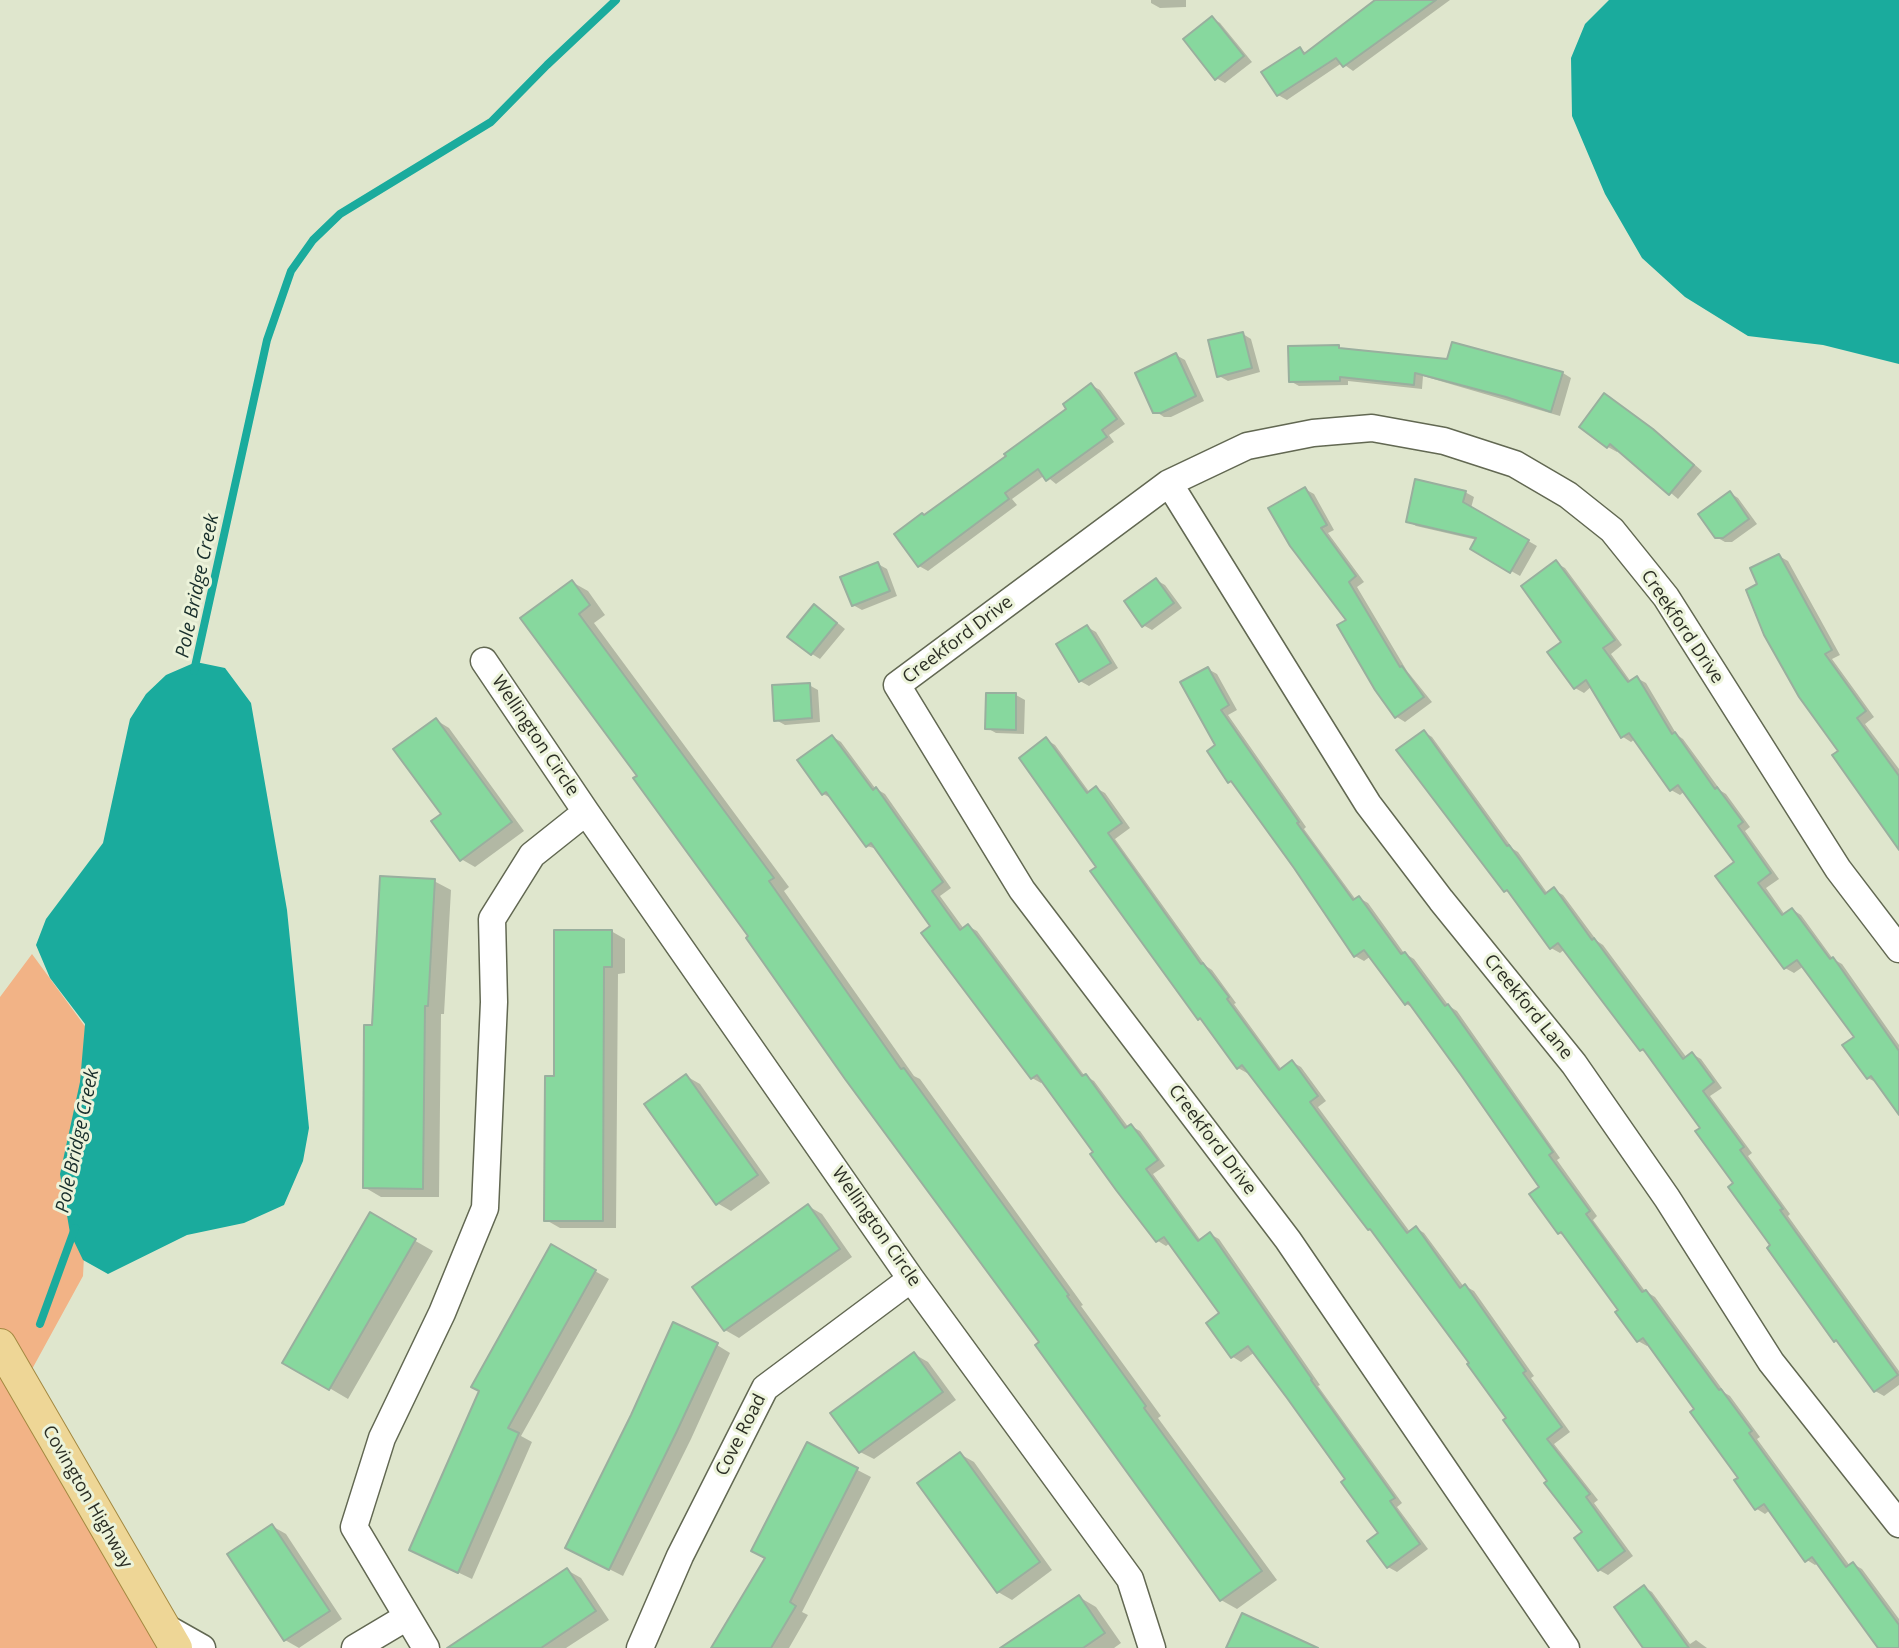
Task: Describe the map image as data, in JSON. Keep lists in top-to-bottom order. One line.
{"streets":{"main road":["Covington Highway"],"street":["Creekford Drive","Wellington Circle","Creekford Lane","Cove Road"]},"crossings":[["Creekford Drive","Creekford Lane"],["Wellington Circle","Cove Road"]],"water":["Pole Bridge Creek"]}
